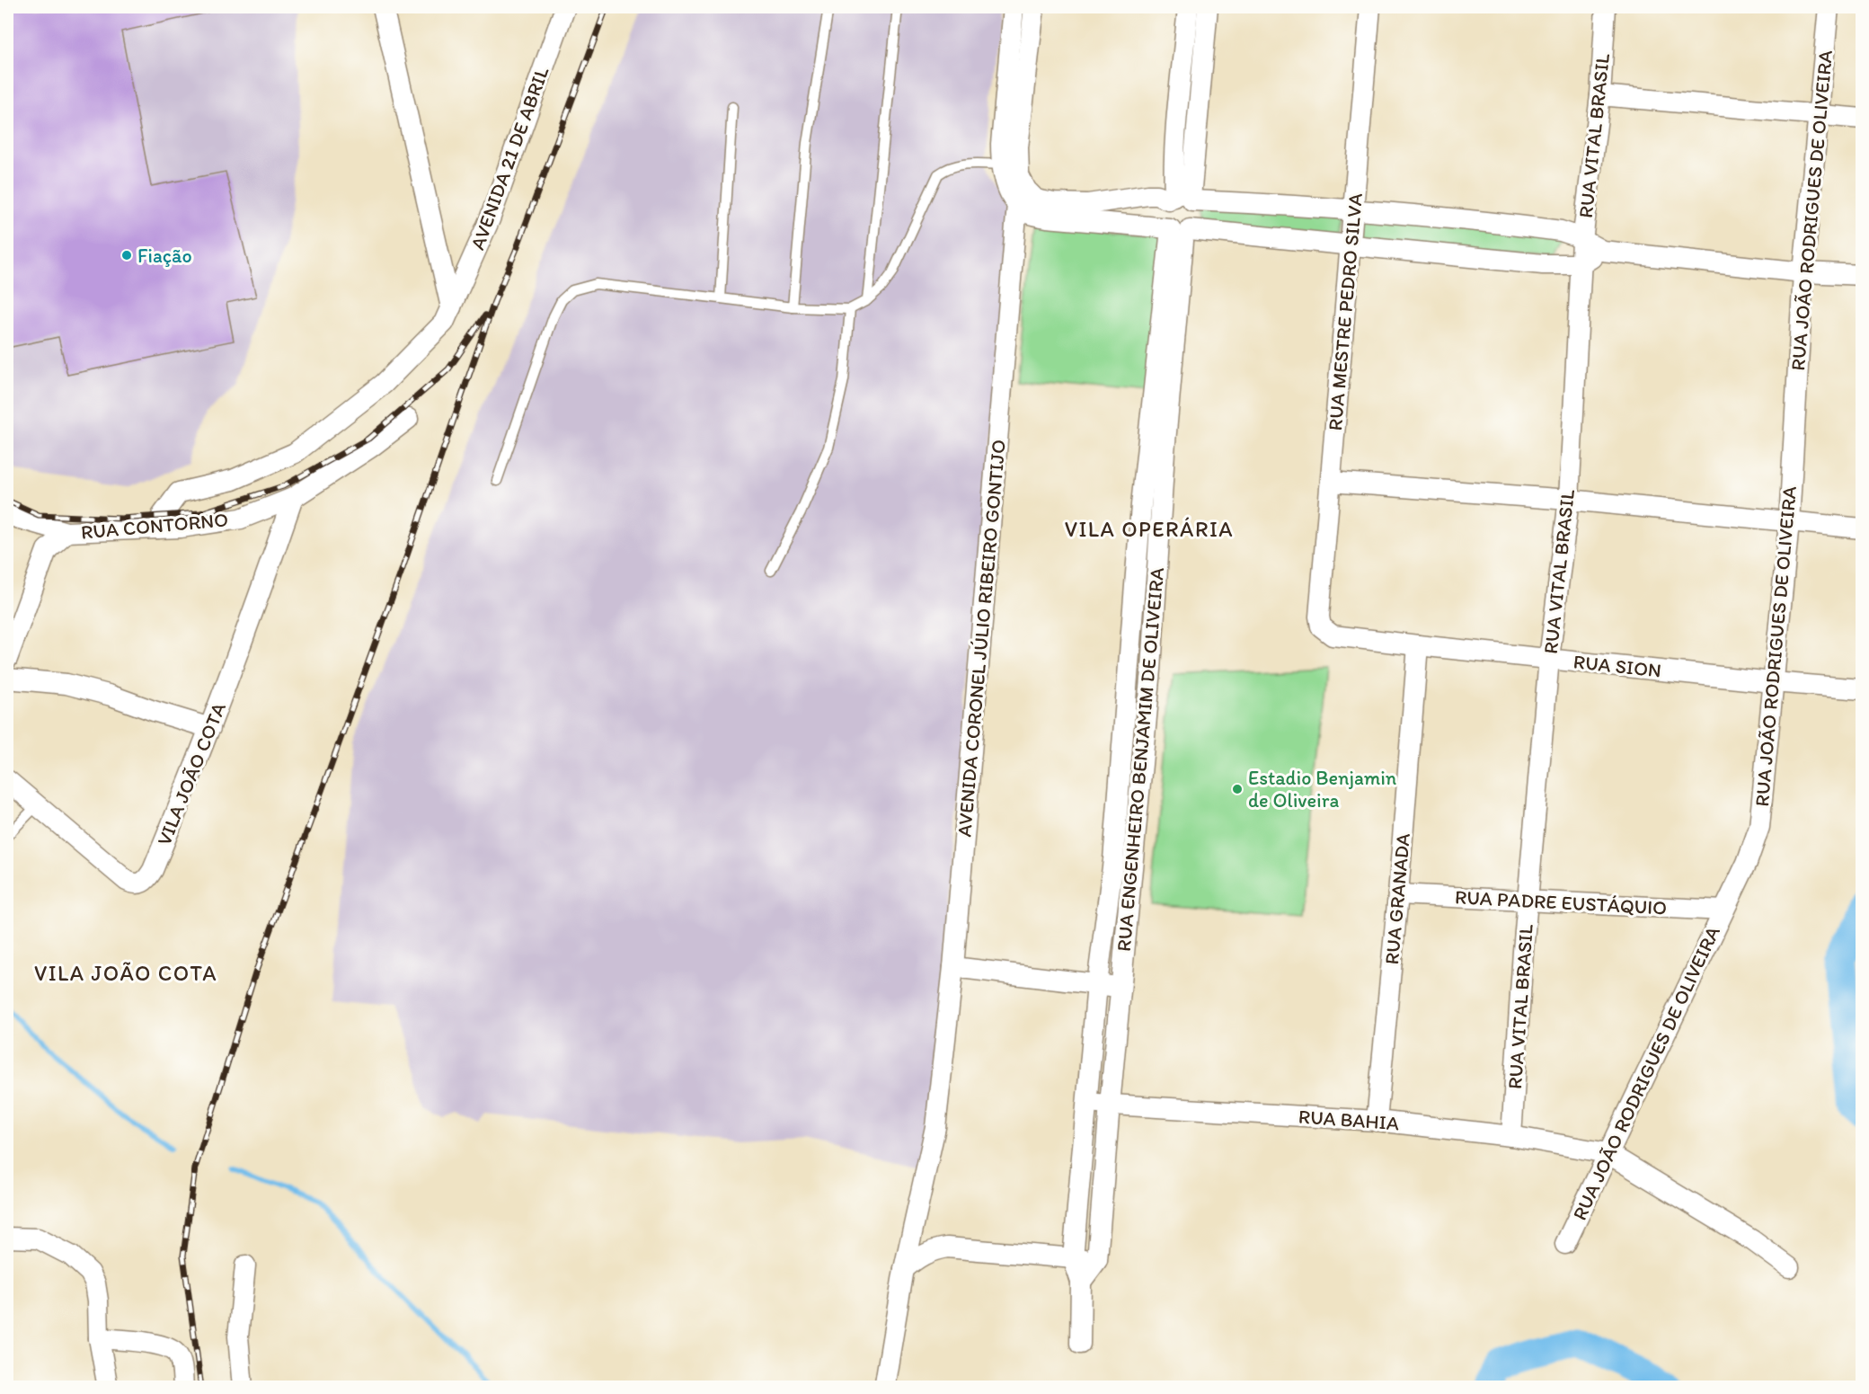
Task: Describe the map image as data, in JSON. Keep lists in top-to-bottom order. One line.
{"streets":{"street":["RUA VITAL BRASIL","AVENIDA 21 DE ABRIL","RUA JOÃO RODRIGUES DE OLIVEIRA","RUA MESTRE PEDRO SILVA","RUA CONTORNO","AVENIDA CORONEL JÚLIO RIBEIRO GONTIJO","RUA SION","RUA ENGENHEIRO BENJAMIM DE OLIVEIRA","VILA JOÃO COTA","RUA GRANADA","RUA PADRE EUSTÁQUIO","RUA BAHIA"]},"crossings":[["RUA VITAL BRASIL","RUA SION"],["RUA VITAL BRASIL","RUA PADRE EUSTÁQUIO"],["RUA VITAL BRASIL","RUA BAHIA"],["AVENIDA 21 DE ABRIL","RUA CONTORNO"],["RUA JOÃO RODRIGUES DE OLIVEIRA","RUA SION"],["RUA JOÃO RODRIGUES DE OLIVEIRA","RUA PADRE EUSTÁQUIO"],["RUA JOÃO RODRIGUES DE OLIVEIRA","RUA BAHIA"],["RUA MESTRE PEDRO SILVA","RUA SION"],["RUA CONTORNO","VILA JOÃO COTA"],["RUA SION","RUA GRANADA"],["RUA ENGENHEIRO BENJAMIM DE OLIVEIRA","RUA BAHIA"],["RUA GRANADA","RUA PADRE EUSTÁQUIO"],["RUA GRANADA","RUA BAHIA"]],"districts":["VILA OPERÁRIA","VILA JOÃO COTA"],"places":["Fiação","Estadio Benjamin de Oliveira"]}
